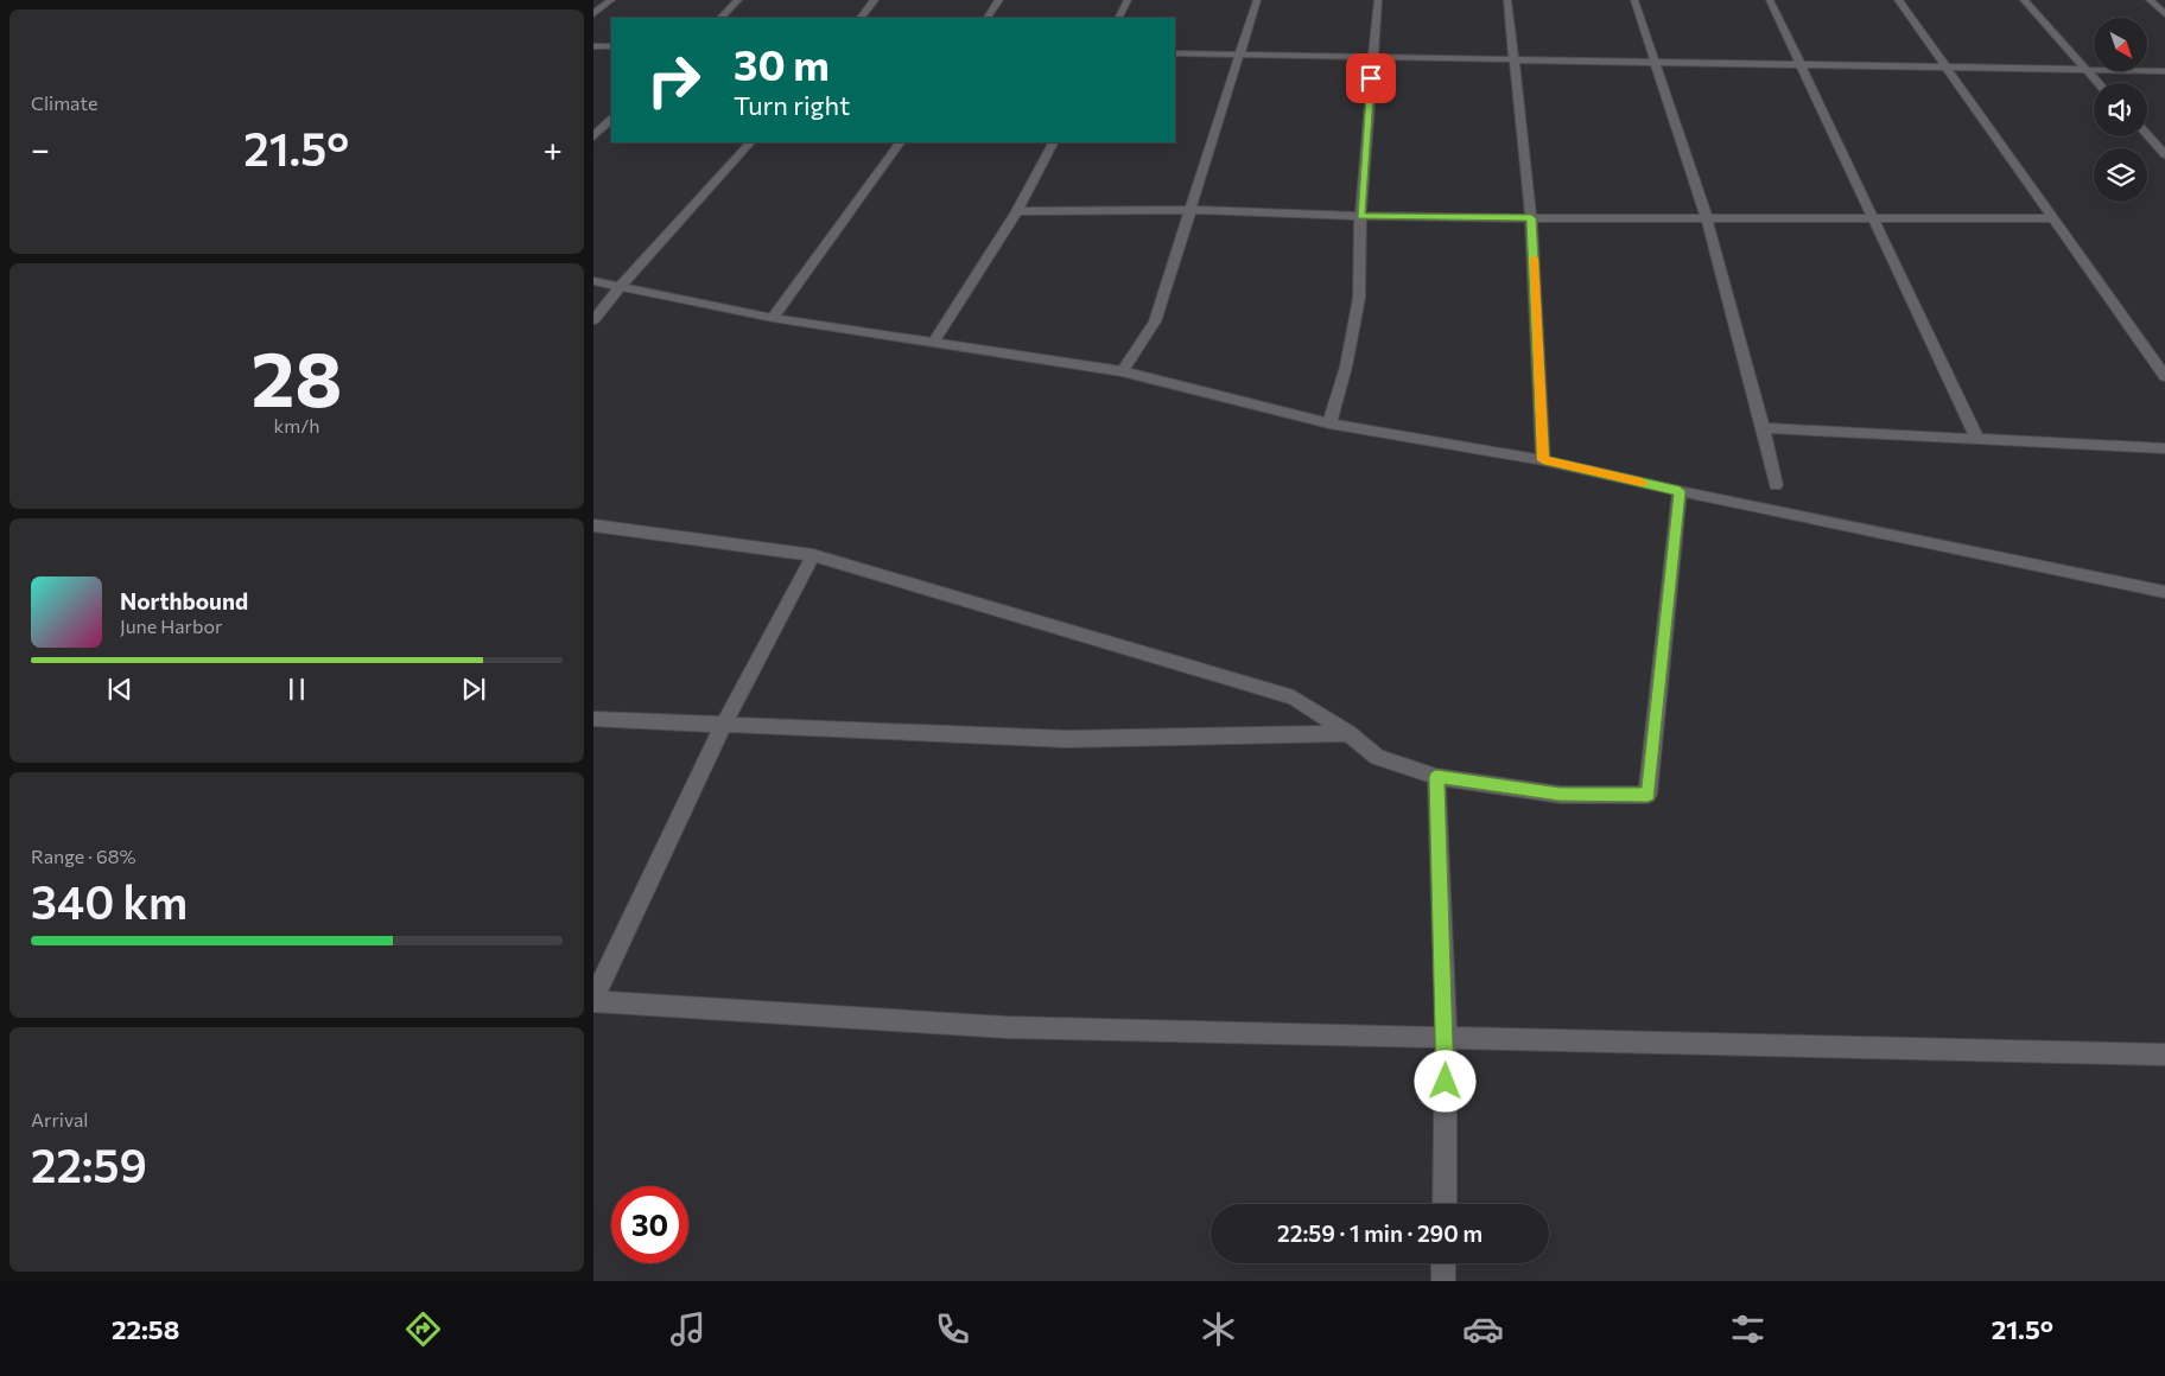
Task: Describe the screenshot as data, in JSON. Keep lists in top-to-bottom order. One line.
{"north":"bottom right","page":{"tile":["Climate",["28","km/h"],["Range · 68%","340 km"],["Arrival","22:59"]],"turn":["30 m","Turn right"],"heat":["−","21.5°","+"],"song":["Northbound","June Harbor"],"limit":"30","trip":"22:59 · 1 min · 290 m","tabs":["22:58","21.5°"]}}
